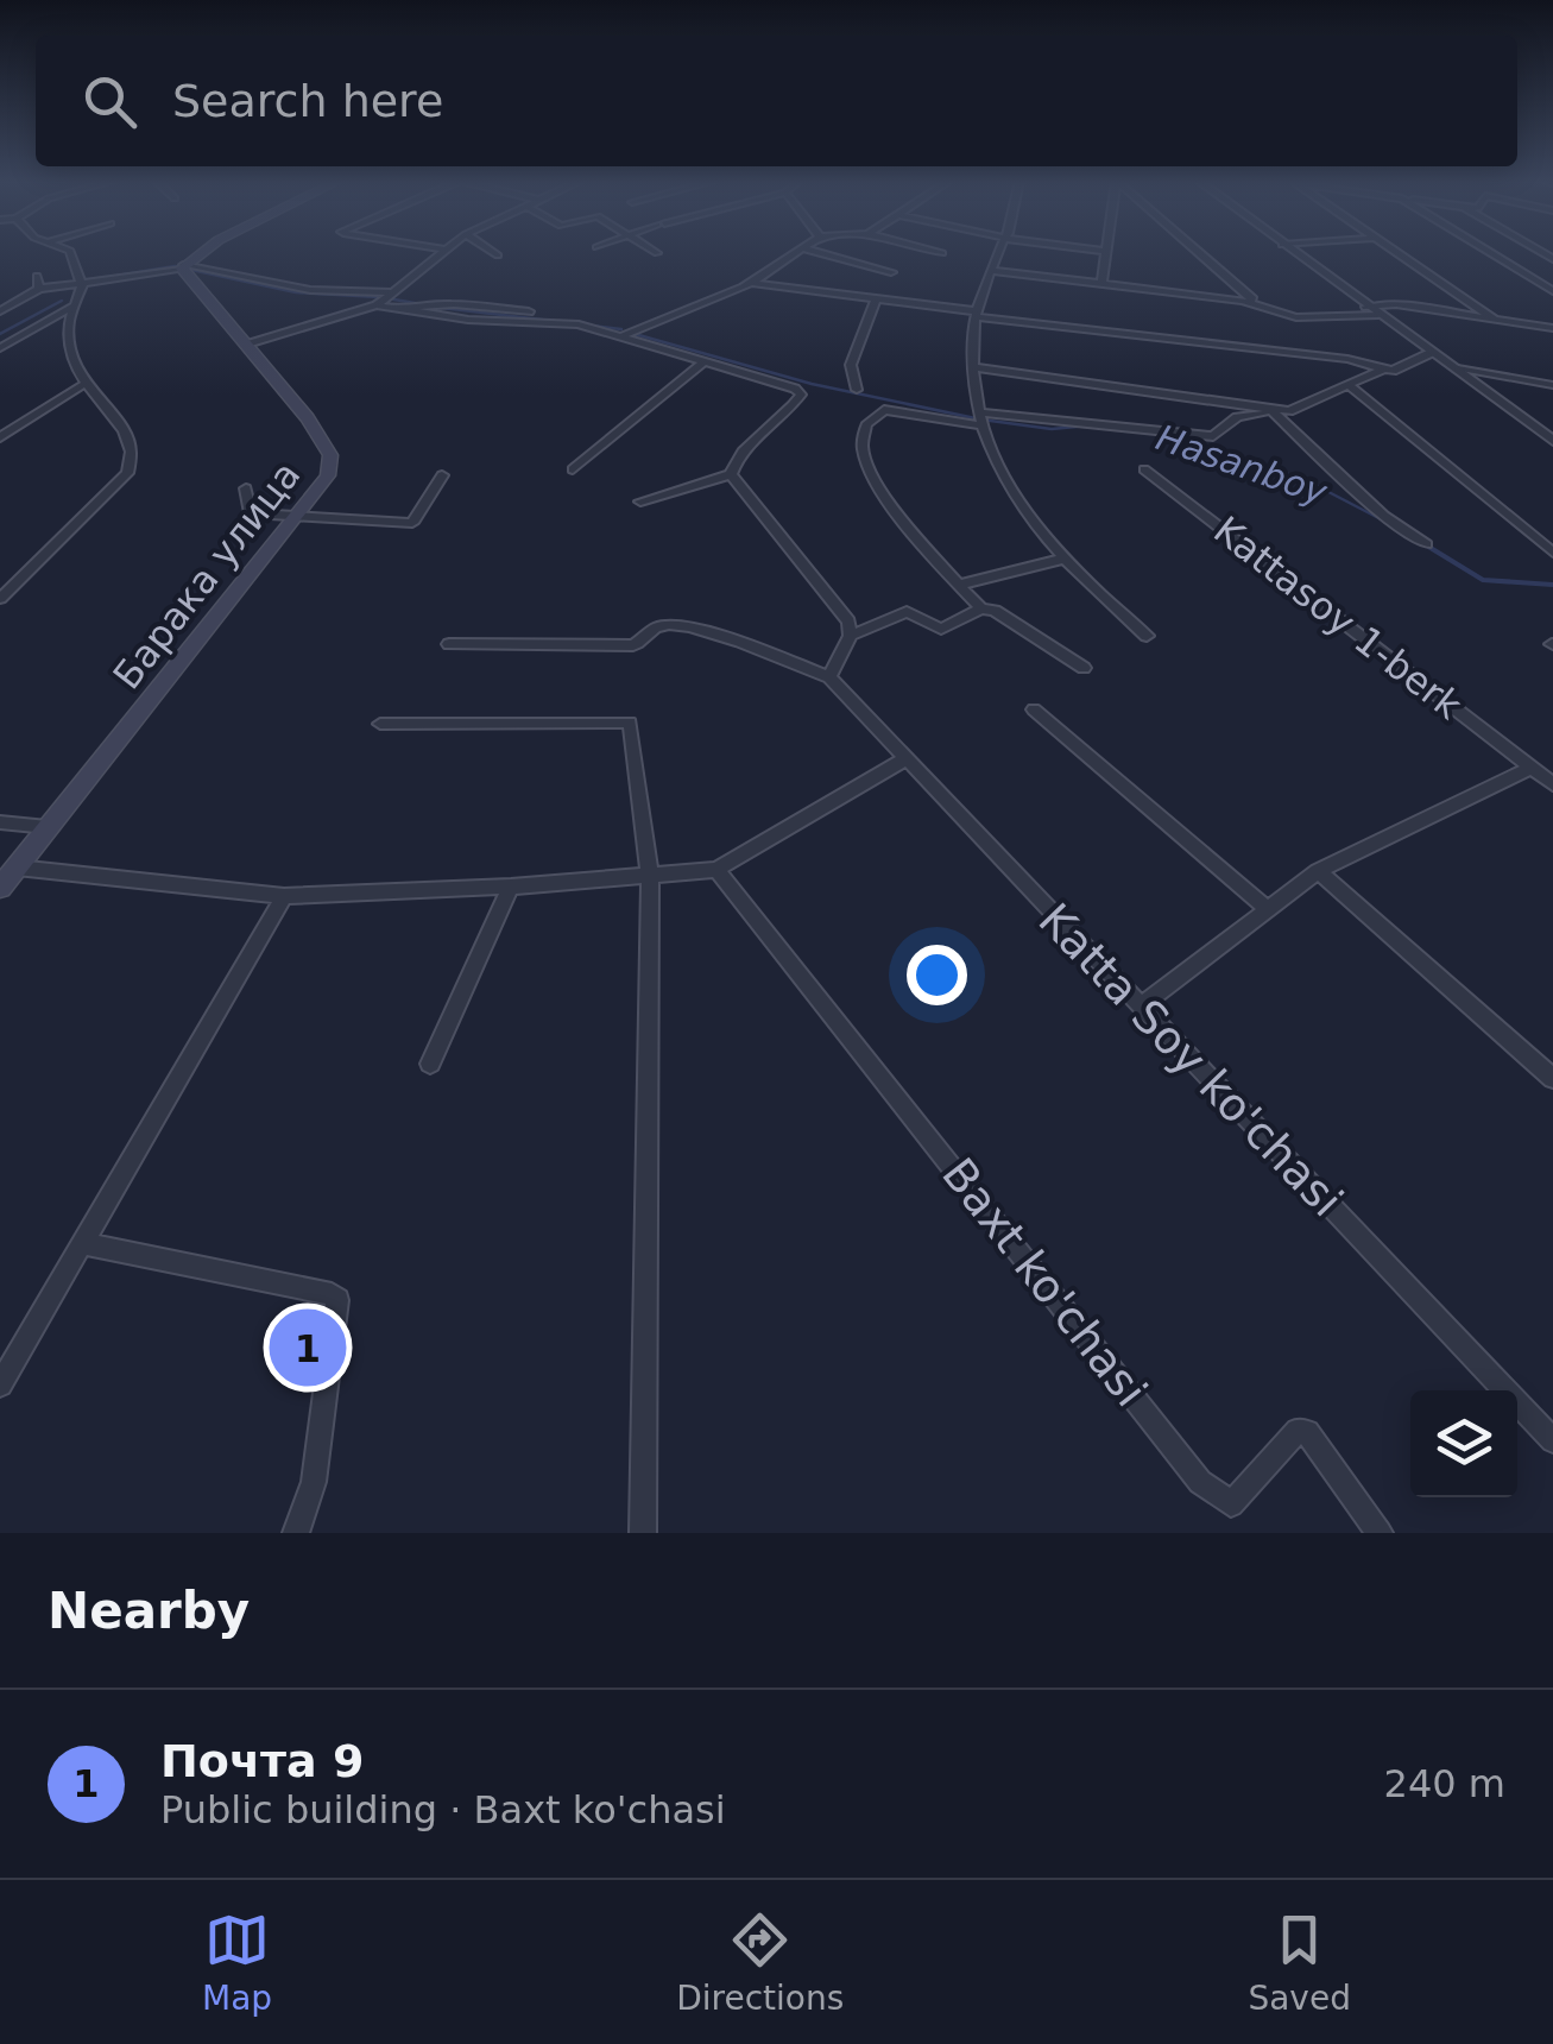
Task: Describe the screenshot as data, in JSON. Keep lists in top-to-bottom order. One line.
{"streets":{"main road":["Барака улица"],"street":["Kattasoy 1-berk","Katta Soy ko'chasi","Baxt ko'chasi"]},"water":["Hasanboy"],"page":{"search":"Search here","pins":"1","heading":"Nearby","list":[{"mark":"1","name":"Почта 9","note":"Public building · Baxt ko'chasi","value":"240 m"}],"nav":["Map","Directions","Saved"]}}
